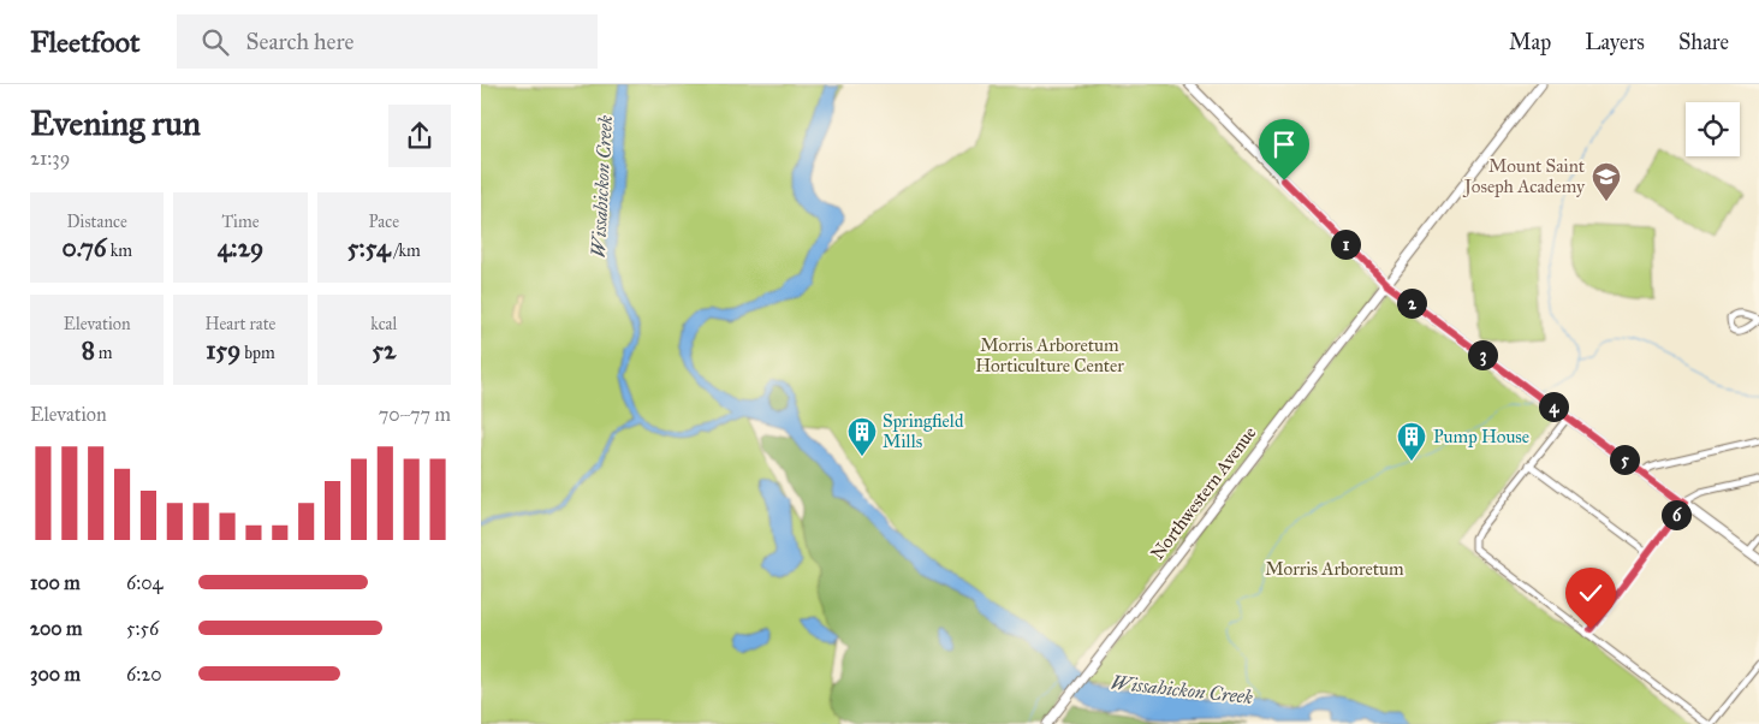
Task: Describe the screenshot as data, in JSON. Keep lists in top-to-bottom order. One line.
{"streets":{"street":["Northwestern Avenue"]},"water":["Wissahickon Creek"],"parks":["Morris Arboretum Horticulture Center","Morris Arboretum"],"places":{"school or university":["Mount Saint Joseph Academy"],"building":["Springfield Mills","Pump House"]},"page":{"header":"Fleetfoot","search":"Search here","nav":["Map","Layers","Share"],"heading":["Evening run","21:39"],"stats":[["Distance","0.76 km"],["Time","4:29"],["Pace","5:54 /km"],["Elevation","8 m"],["Heart rate","159 bpm"],["kcal","52"]],"pins":["1","2","3","4","5","6"],"chart":["Elevation","70–77 m"],"list":[{"name":"100 m","note":"6:04"},{"name":"200 m","note":"5:56"},{"name":"300 m","note":"6:20"}]}}
